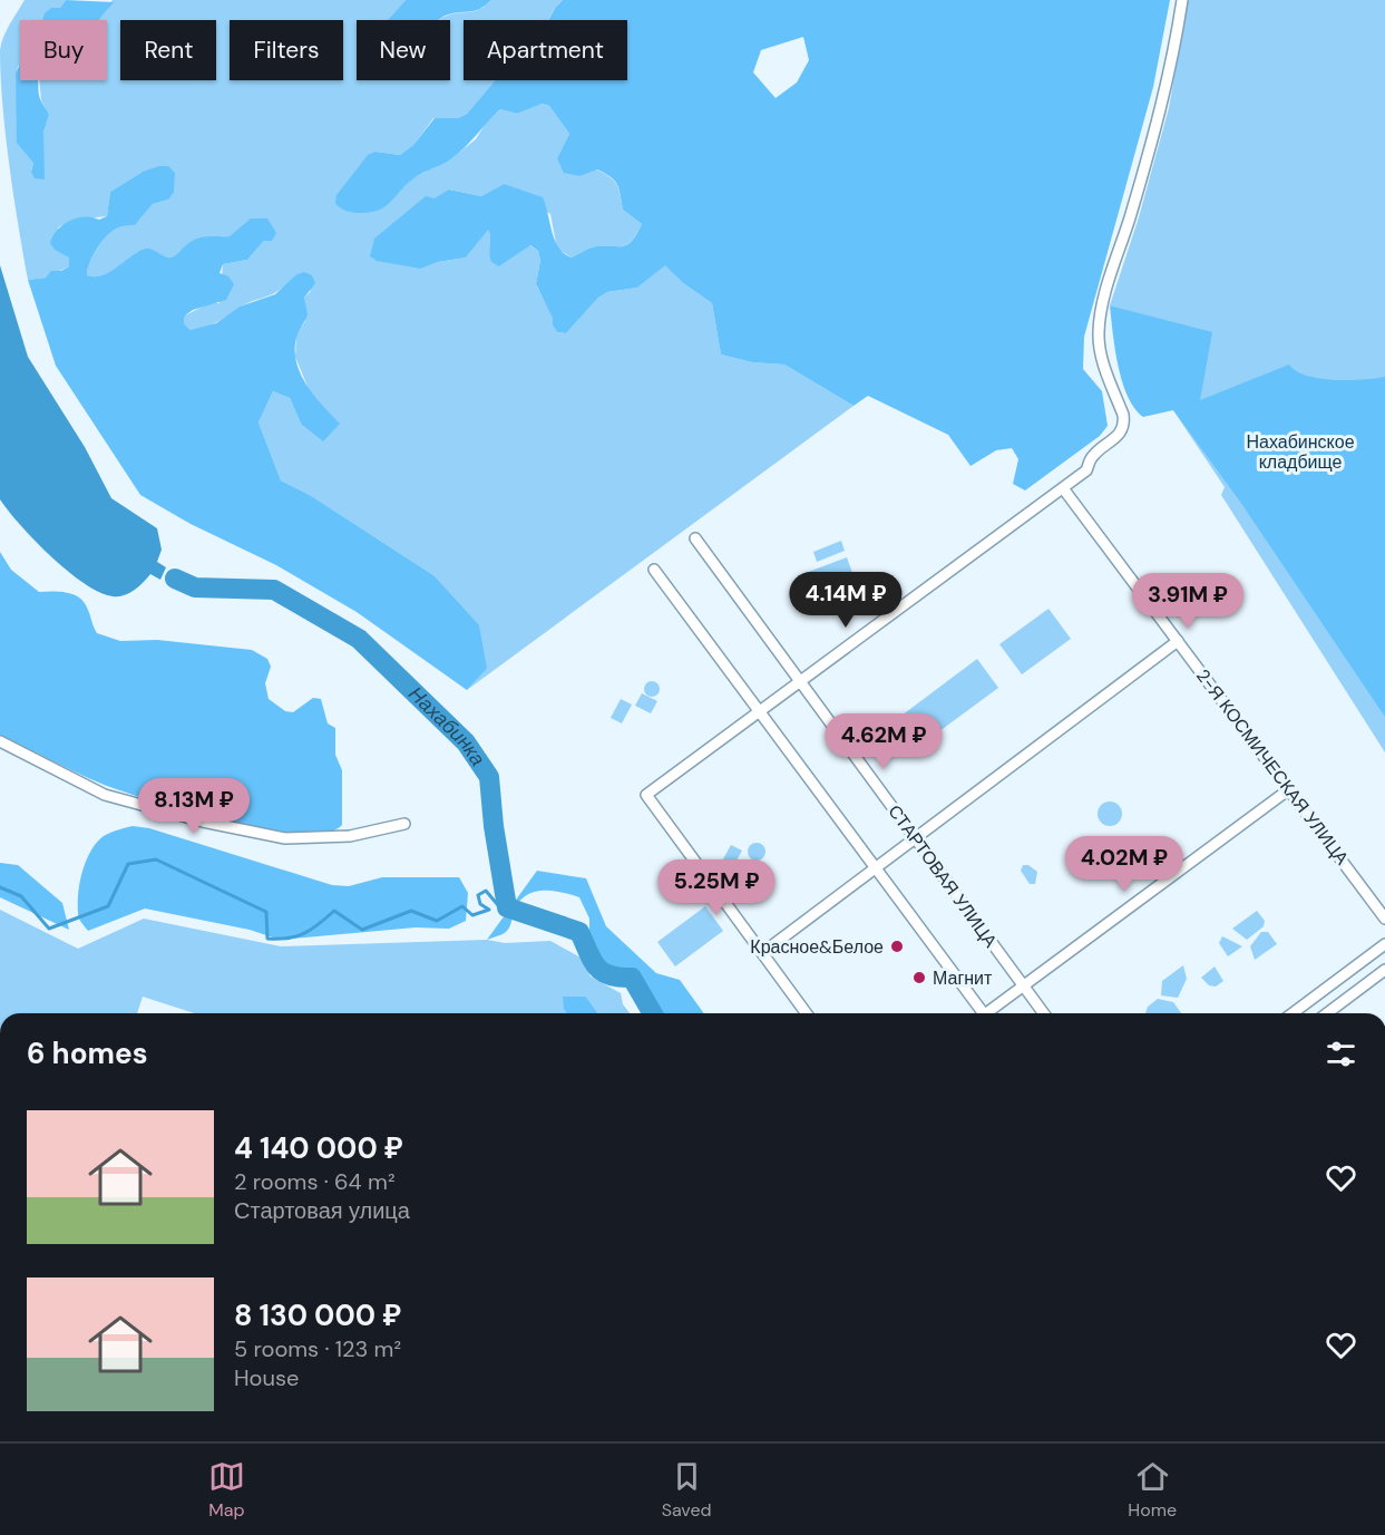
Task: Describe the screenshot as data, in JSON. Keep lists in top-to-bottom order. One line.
{"streets":{"street":["2-Я КОСМИЧЕСКАЯ УЛИЦА","СТАРТОВАЯ УЛИЦА"]},"water":["Нахабинка"],"parks":["Нахабинское кладбище"],"places":["Красное&Белое","Магнит"],"page":{"chip":["Buy","Rent","Filters","New","Apartment"],"price":["4.14M ₽","3.91M ₽","4.62M ₽","8.13M ₽","4.02M ₽","5.25M ₽"],"heading":"6 homes","list":[{"name":"4 140 000 ₽","note":"2 rooms · 64 m² · Стартовая улица"},{"name":"8 130 000 ₽","note":"5 rooms · 123 m² · House"}],"tabs":["Map","Saved","Home"]}}
